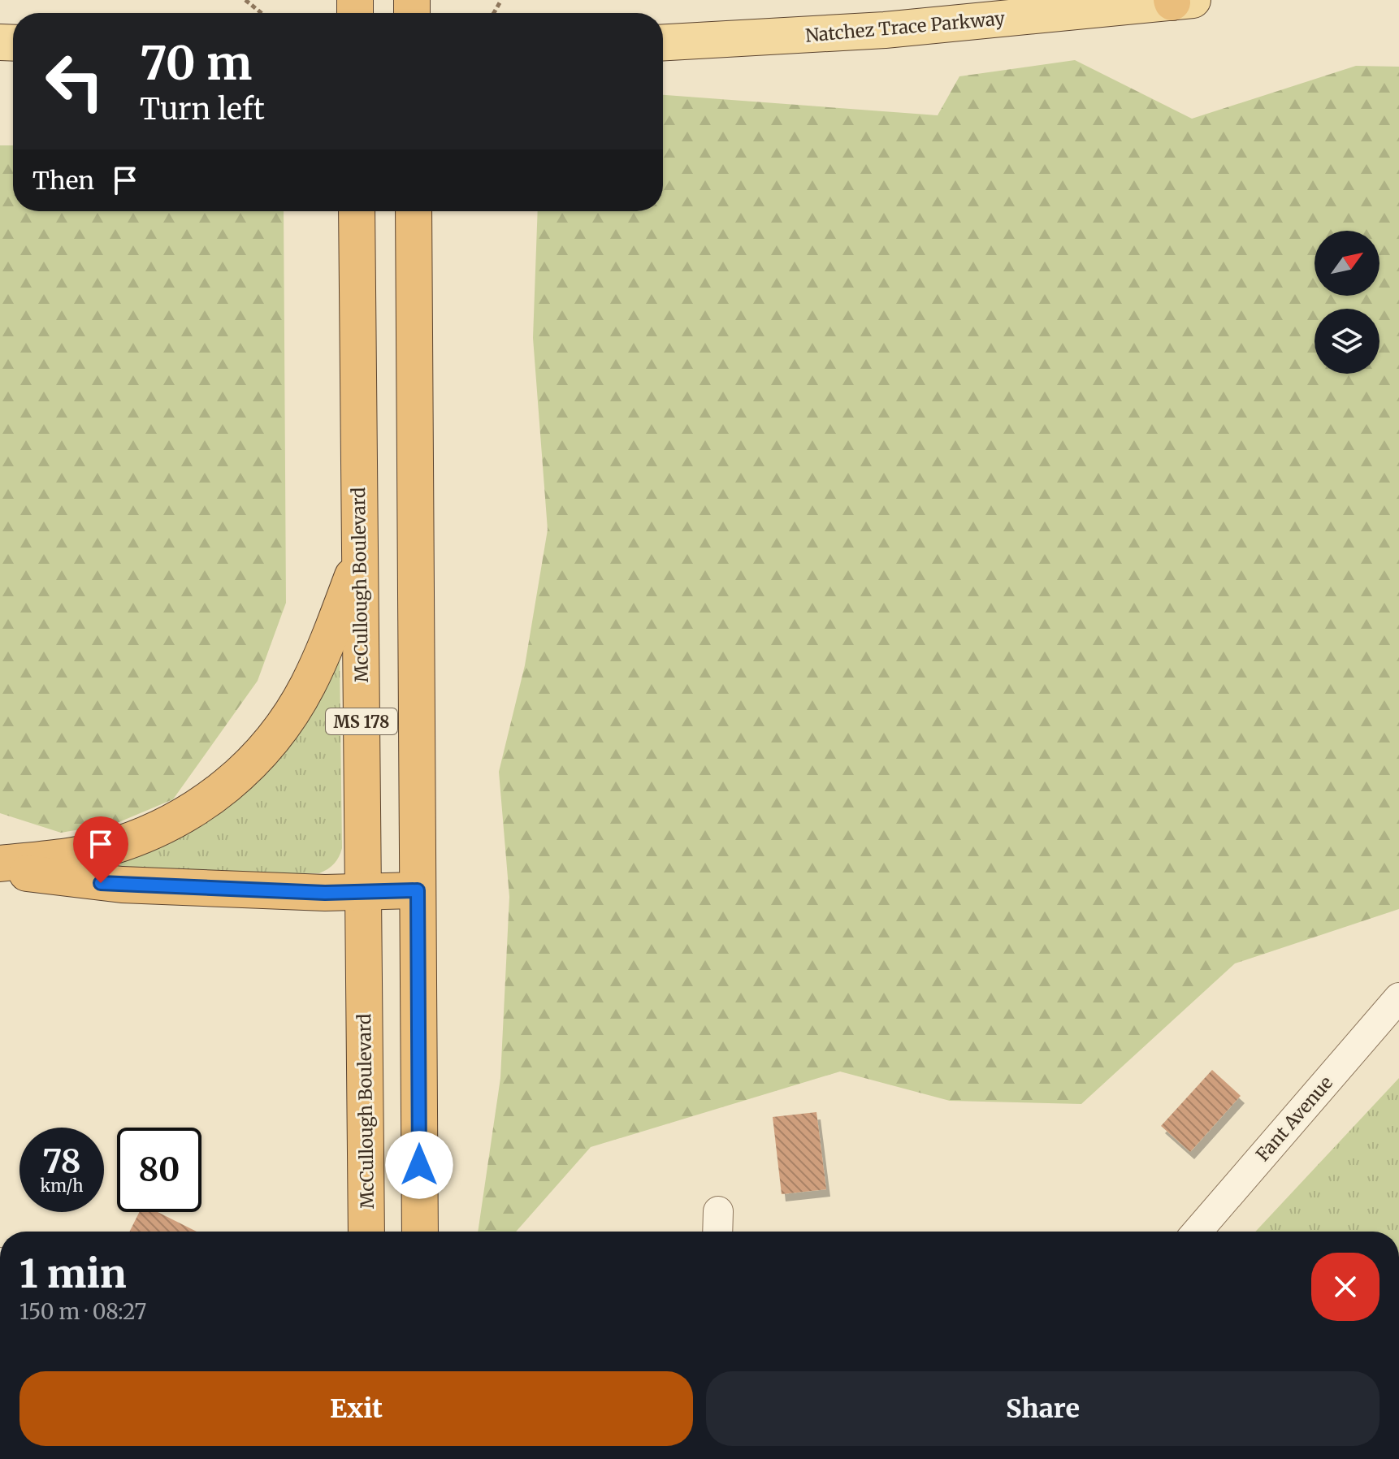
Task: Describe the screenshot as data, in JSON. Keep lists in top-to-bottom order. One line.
{"streets":{"highway":["McCullough Boulevard","MS 178"],"main road":["Natchez Trace Parkway"],"street":["Fant Avenue"]},"north":"top right","page":{"turn":["70 m","Turn left"],"then":"Then","speed":"78 km/h","limit":"80","heading":["1 min","150 m · 08:27"],"buttons":["Exit","Share"]}}
